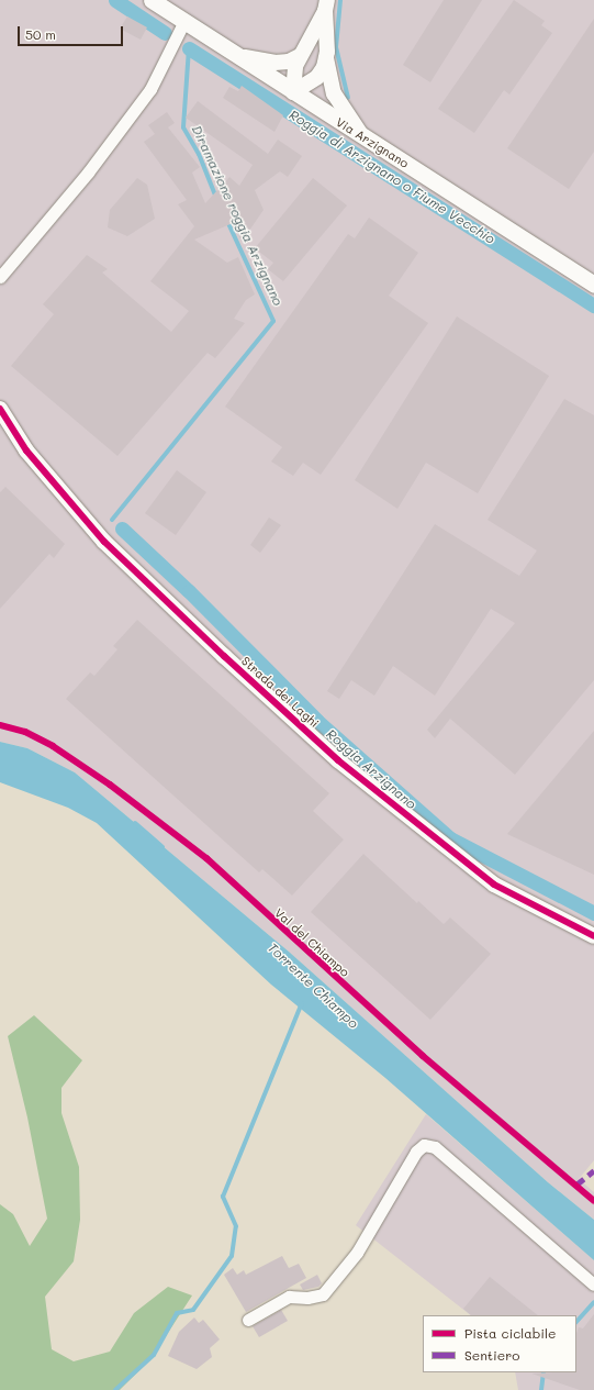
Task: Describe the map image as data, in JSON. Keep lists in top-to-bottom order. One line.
{"streets":{"main road":["Via Arzignano"],"street":["Strada dei Laghi"],"cycle path":["Val del Chiampo"]},"water":["Roggia di Arzignano o Fiume Vecchio","Diramazione roggia Arzignano","Roggia Arzignano","Torrente Chiampo"],"legend":["Pista ciclabile","Sentiero"],"scale_bar":"50 m"}
